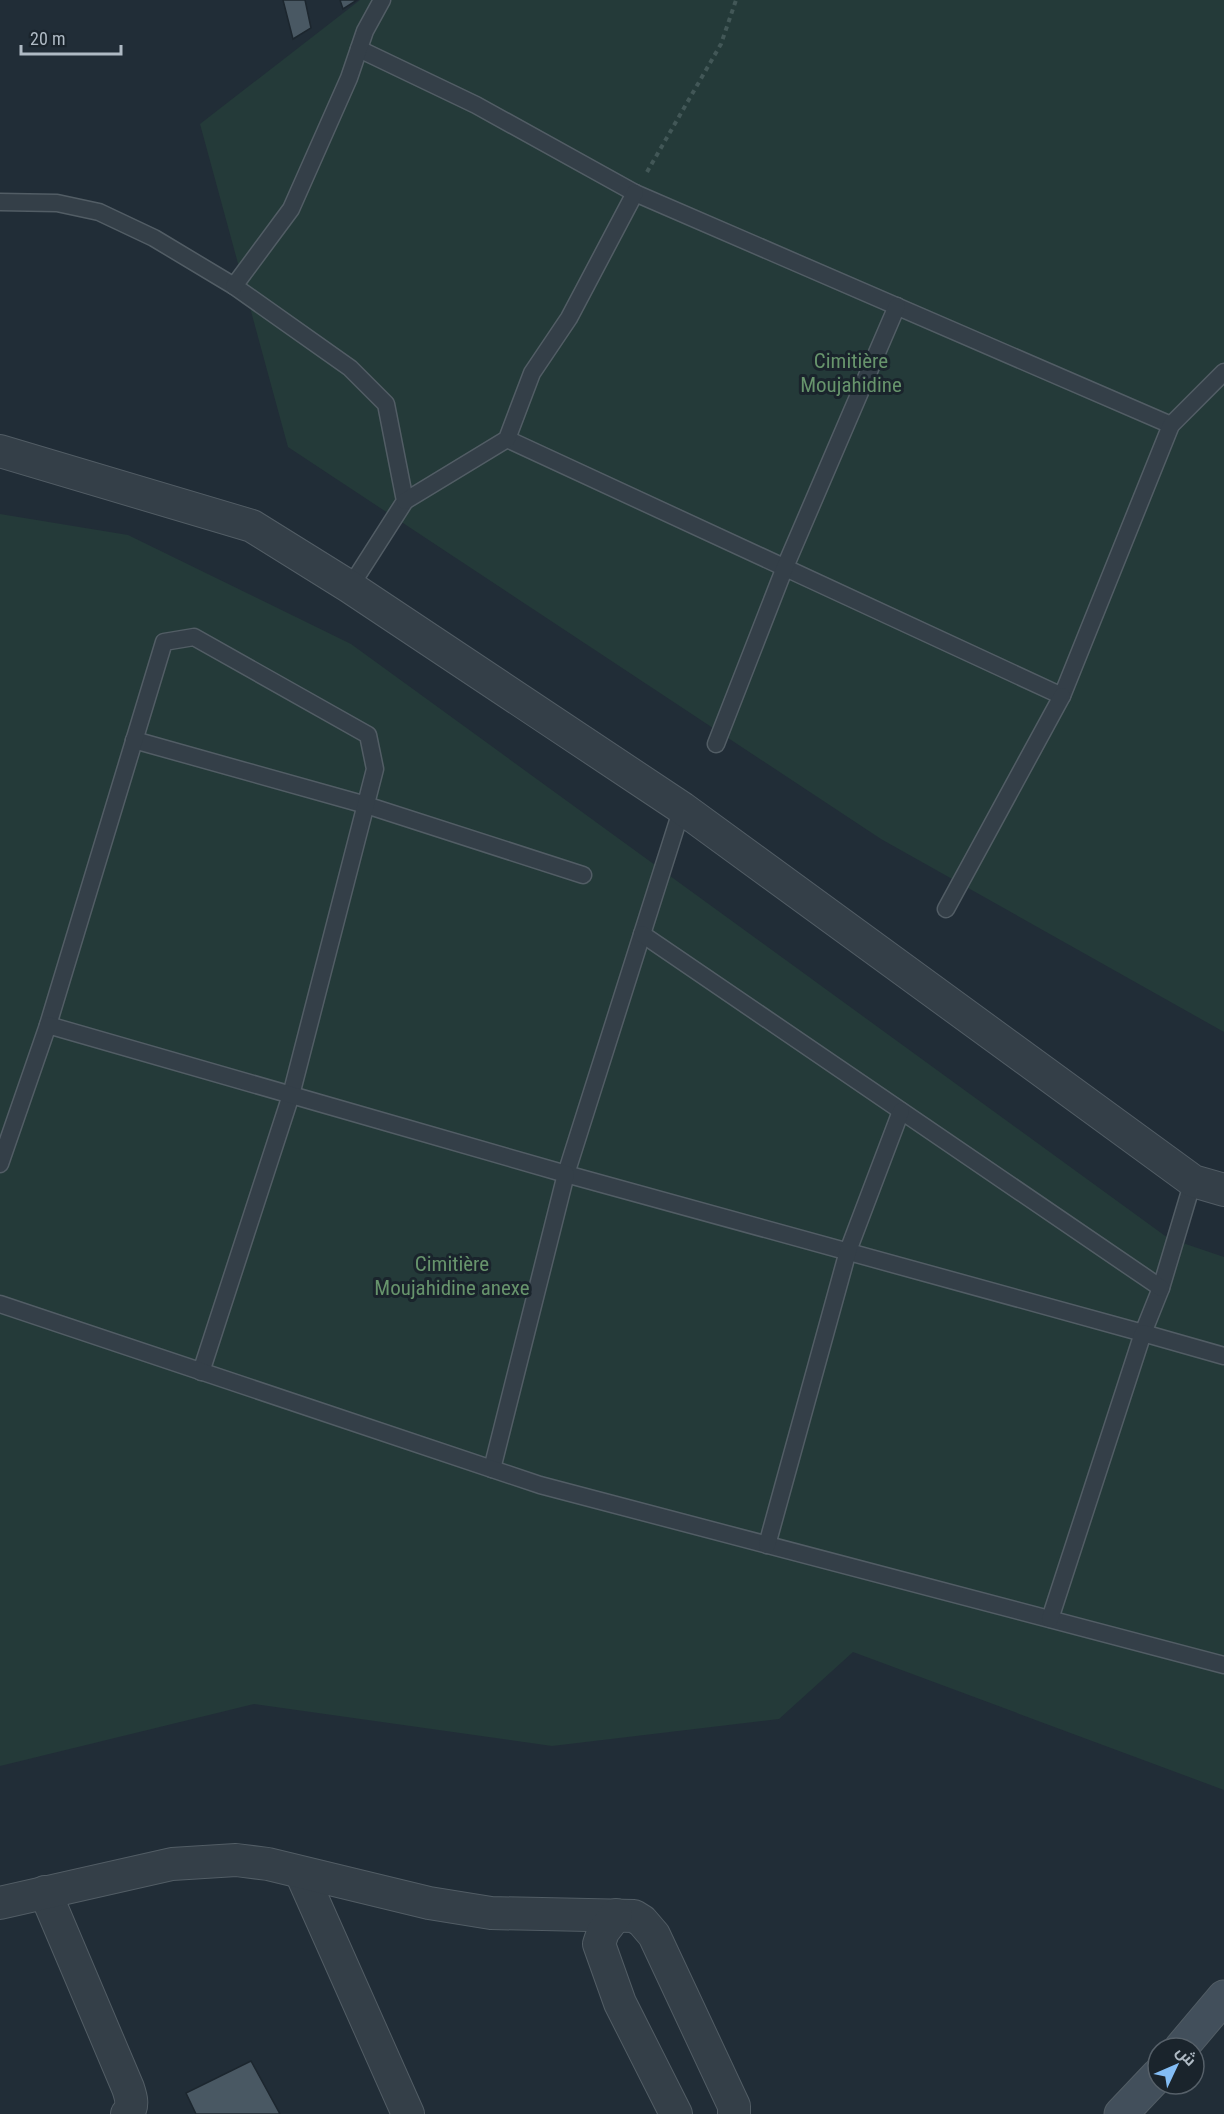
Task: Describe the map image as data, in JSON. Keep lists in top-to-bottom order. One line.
{"parks":["Cimitière Moujahidine","Cimitière Moujahidine anexe"],"scale_bar":"20 m","north":"top right"}
